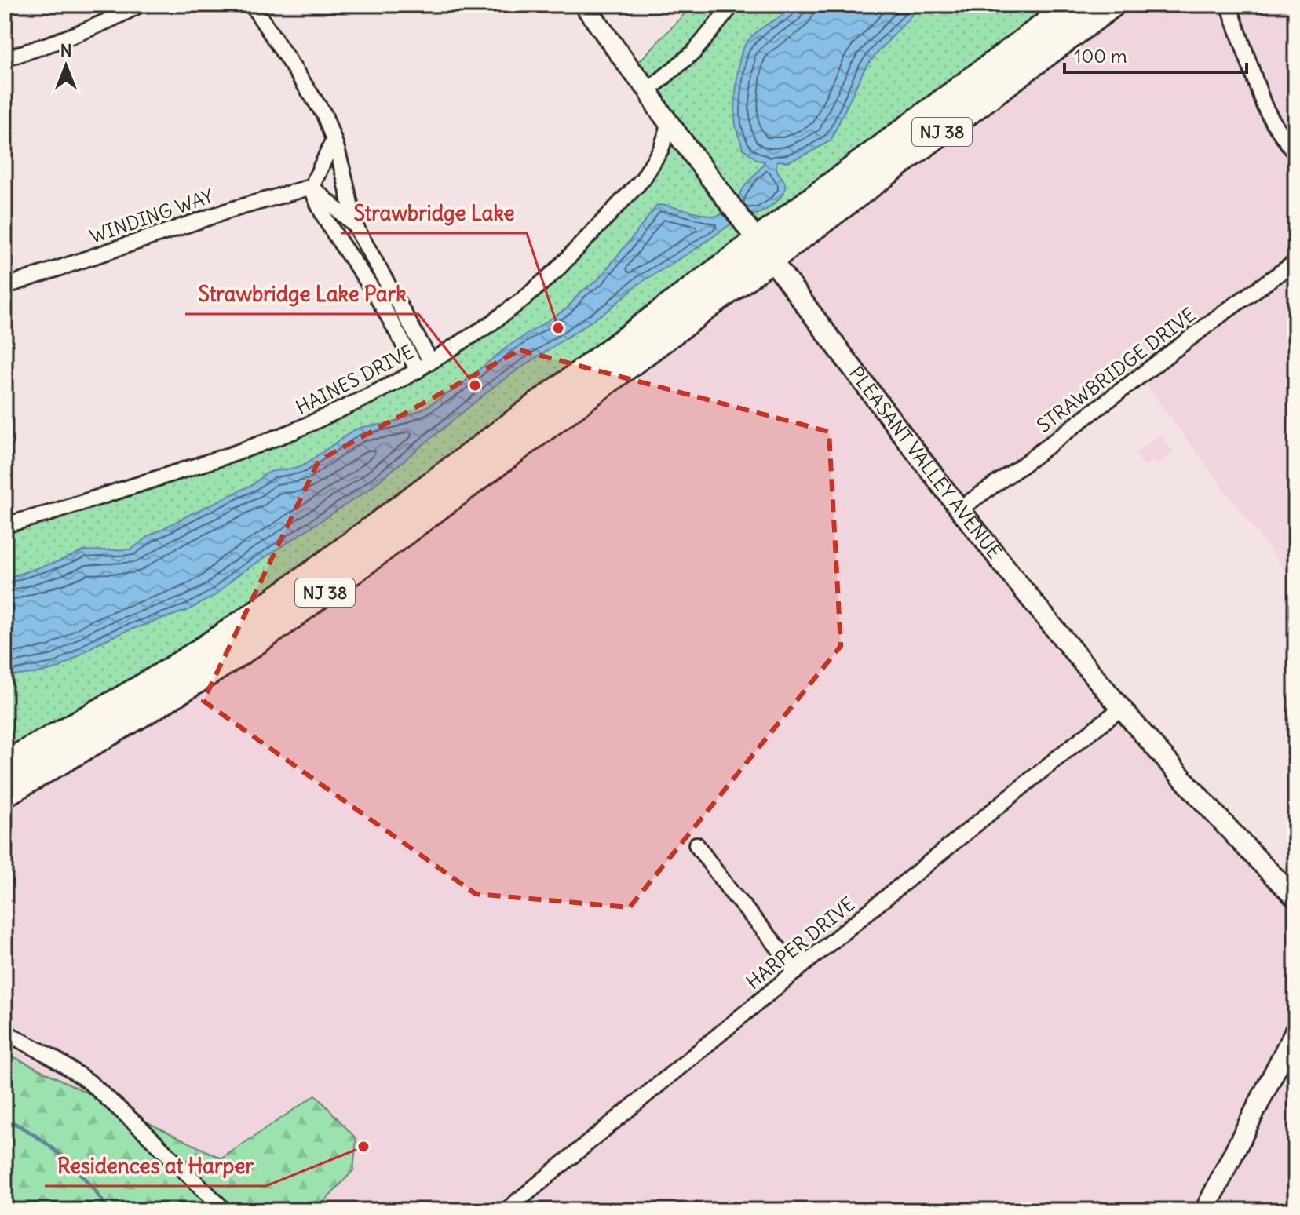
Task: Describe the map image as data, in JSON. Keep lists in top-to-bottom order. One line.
{"streets":{"highway":["NJ 38"],"street":["WINDING WAY","STRAWBRIDGE DRIVE","HAINES DRIVE","PLEASANT VALLEY AVENUE","HARPER DRIVE"]},"crossings":[["NJ 38","PLEASANT VALLEY AVENUE"],["STRAWBRIDGE DRIVE","PLEASANT VALLEY AVENUE"],["HAINES DRIVE","PLEASANT VALLEY AVENUE"],["PLEASANT VALLEY AVENUE","HARPER DRIVE"]],"places":["Strawbridge Lake","Strawbridge Lake Park","Residences at Harper"],"scale_bar":"100 m","north":"top"}
